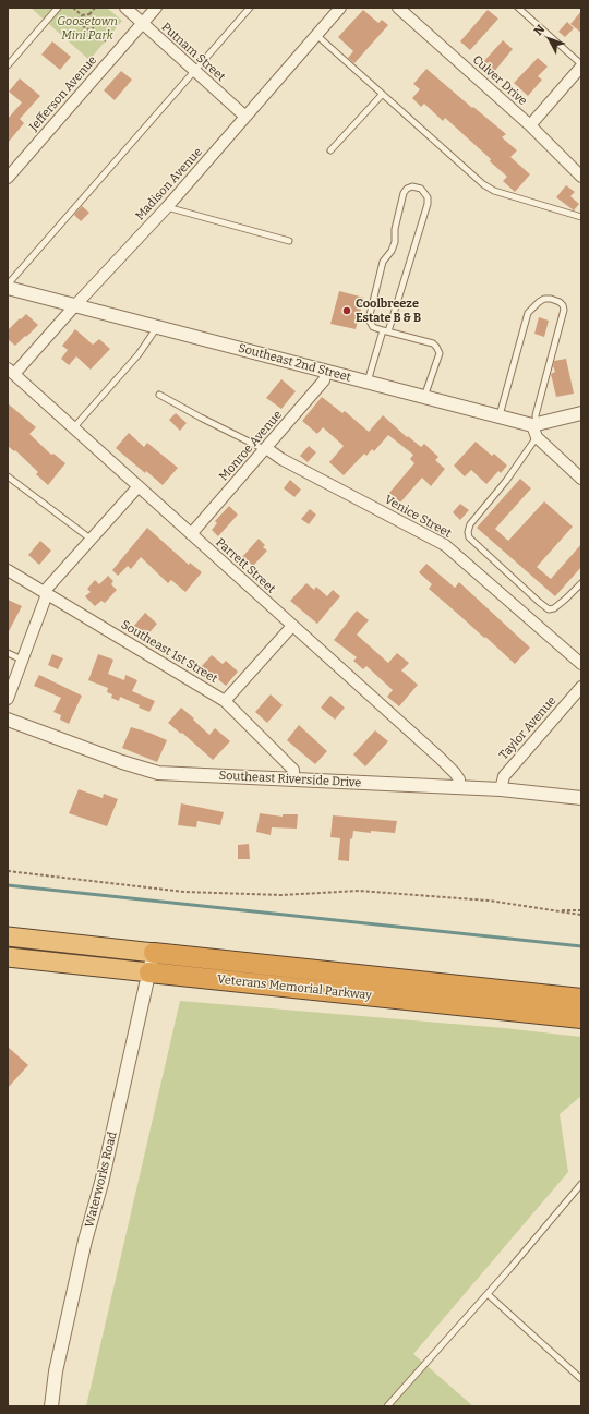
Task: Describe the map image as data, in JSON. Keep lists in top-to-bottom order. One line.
{"streets":{"highway":["Veterans Memorial Parkway"],"street":["Putnam Street","Culver Drive","Jefferson Avenue","Madison Avenue","Southeast 2nd Street","Monroe Avenue","Venice Street","Parrett Street","Southeast 1st Street","Taylor Avenue","Southeast Riverside Drive","Waterworks Road"]},"crossings":[["Putnam Street","Jefferson Avenue"],["Putnam Street","Madison Avenue"],["Madison Avenue","Southeast 2nd Street"],["Madison Avenue","Parrett Street"],["Southeast 2nd Street","Monroe Avenue"],["Monroe Avenue","Venice Street"],["Monroe Avenue","Parrett Street"],["Parrett Street","Southeast Riverside Drive"],["Southeast 1st Street","Southeast Riverside Drive"],["Taylor Avenue","Southeast Riverside Drive"],["Veterans Memorial Parkway","Waterworks Road"]],"parks":["Goosetown Mini Park"],"places":["Coolbreeze Estate B & B"],"north":"top left"}
